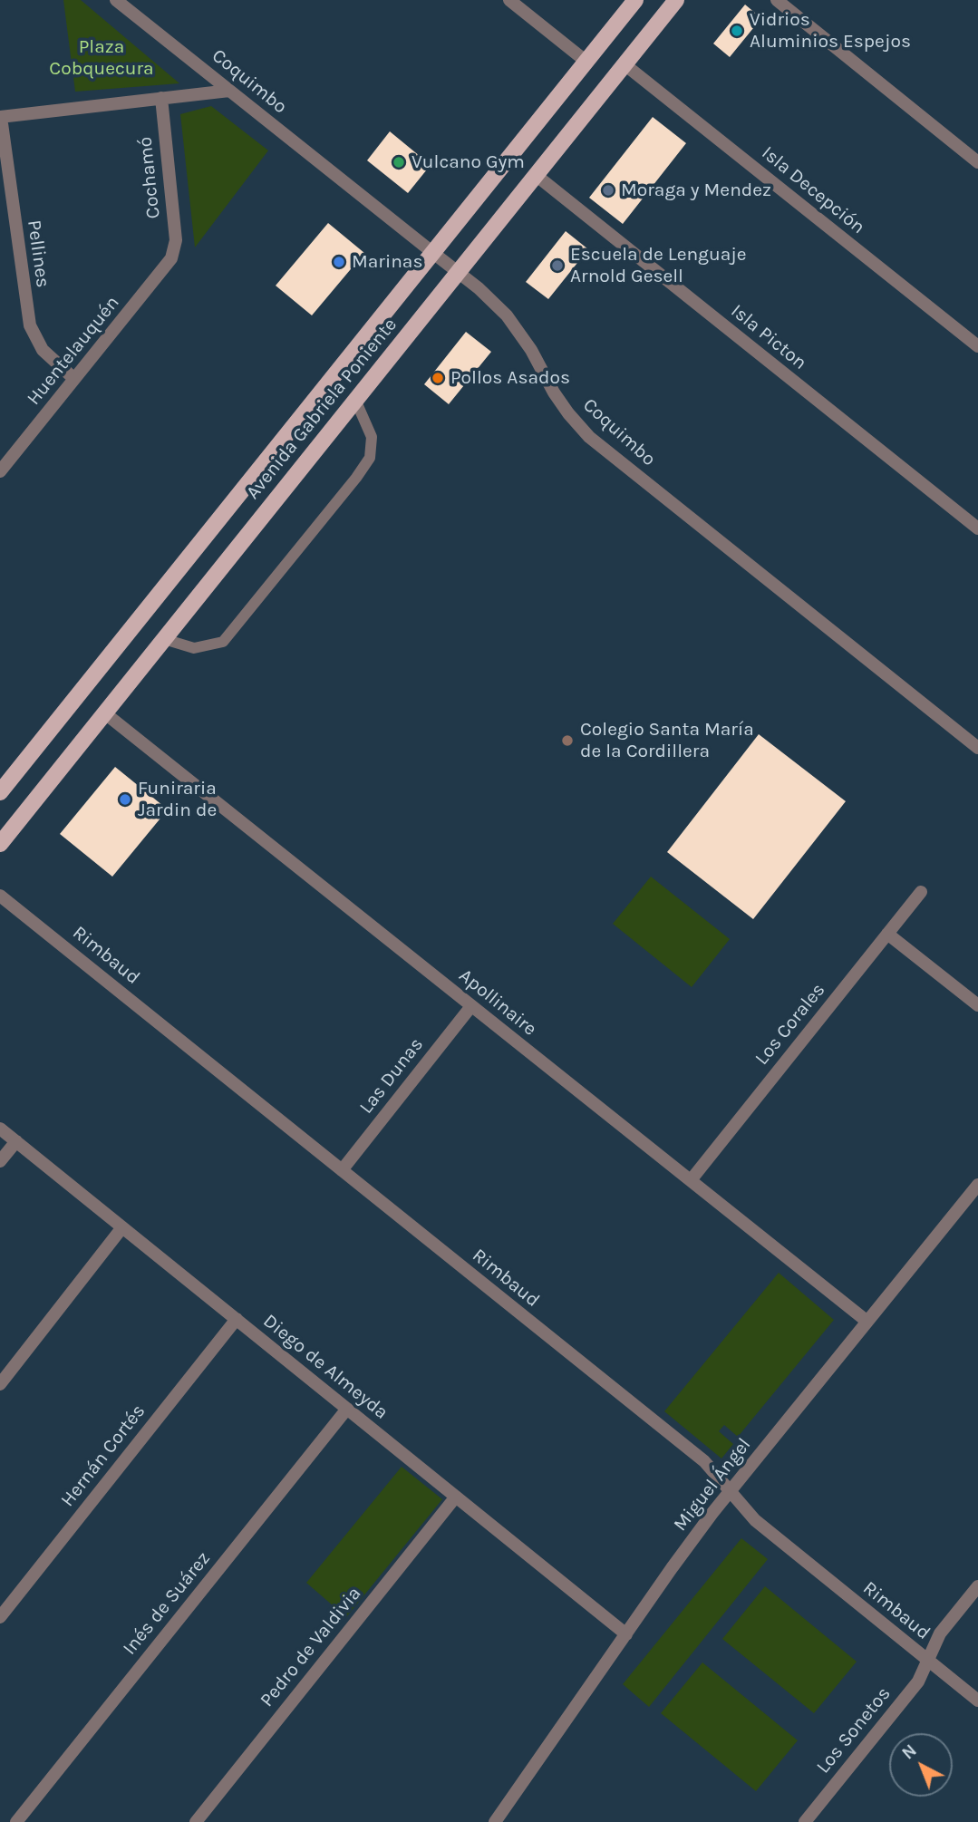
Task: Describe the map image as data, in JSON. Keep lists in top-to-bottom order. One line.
{"streets":{"main road":["Avenida Gabriela Poniente"],"street":["Coquimbo","Cochamó","Isla Decepción","Pellines","Isla Picton","Huentelauquén","Rimbaud","Apollinaire","Los Corales","Las Dunas","Diego de Almeyda","Hernán Cortés","Miguel Ángel","Inés de Suárez","Pedro de Valdivia","Los Sonetos"]},"crossings":[["Coquimbo","Avenida Gabriela Poniente"],["Cochamó","Huentelauquén"],["Isla Decepción","Avenida Gabriela Poniente"],["Pellines","Huentelauquén"],["Isla Picton","Avenida Gabriela Poniente"],["Avenida Gabriela Poniente","Apollinaire"],["Rimbaud","Las Dunas"],["Rimbaud","Miguel Ángel"],["Rimbaud","Los Sonetos"],["Apollinaire","Los Corales"],["Apollinaire","Las Dunas"],["Apollinaire","Miguel Ángel"],["Diego de Almeyda","Hernán Cortés"],["Diego de Almeyda","Miguel Ángel"],["Diego de Almeyda","Inés de Suárez"],["Diego de Almeyda","Pedro de Valdivia"]],"parks":["Plaza Cobquecura"],"places":["Vidrios Aluminios Espejos","Vulcano Gym","Moraga y Mendez","Marinas","Escuela de Lenguaje Arnold Gesell","Pollos Asados","Colegio Santa María de la Cordillera","Funiraria Jardin de"],"north":"top left"}
